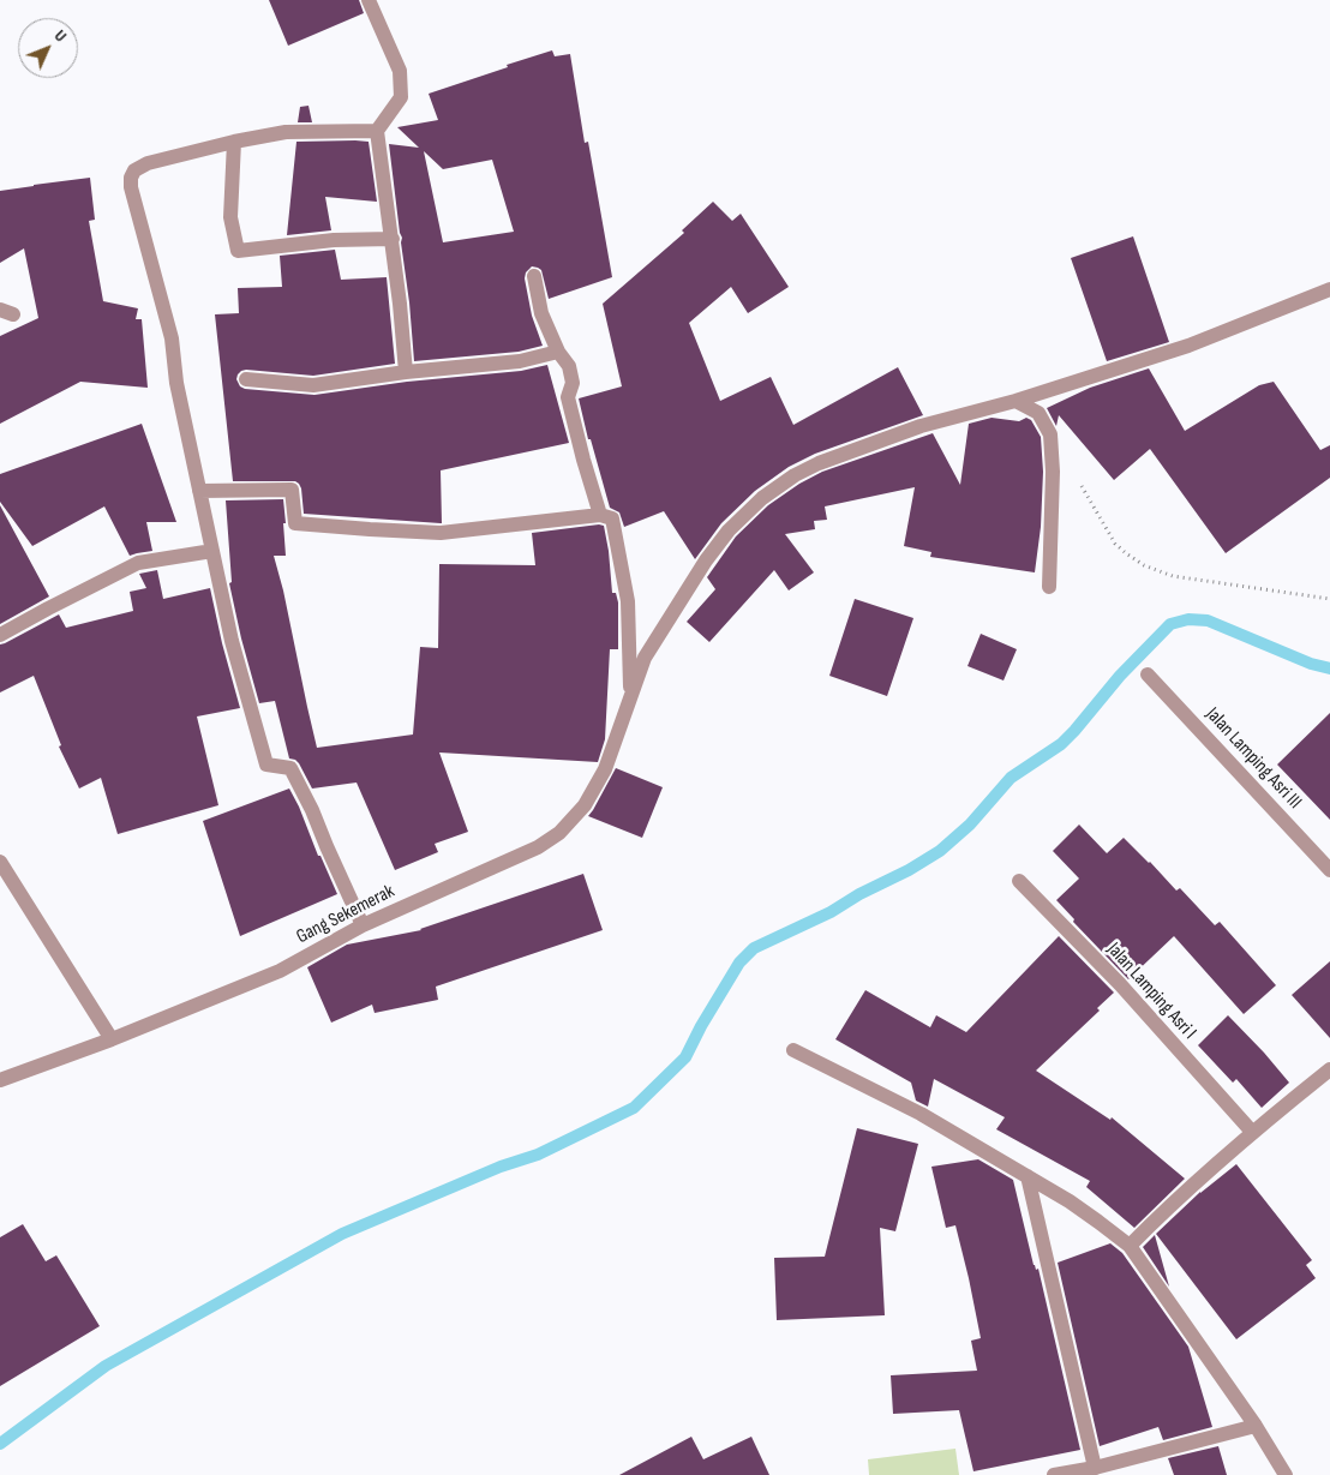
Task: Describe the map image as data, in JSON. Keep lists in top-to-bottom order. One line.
{"streets":{"street":["Jalan Lamping Asri III","Gang Sekemerak","Jalan Lamping Asri I"]},"north":"top right"}
